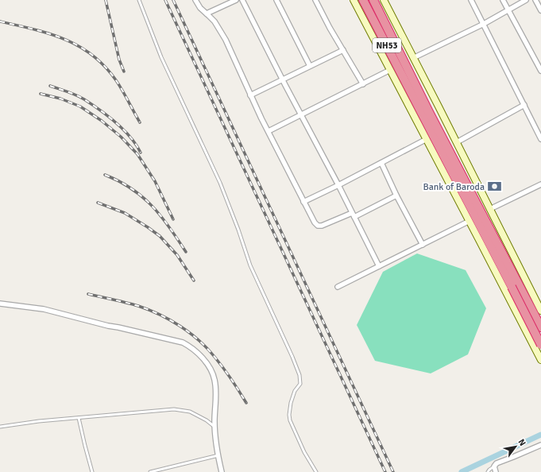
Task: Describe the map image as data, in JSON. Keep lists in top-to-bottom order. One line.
{"streets":{"highway":["NH53"]},"places":{"bank":["Bank of Baroda"]},"north":"top right"}
